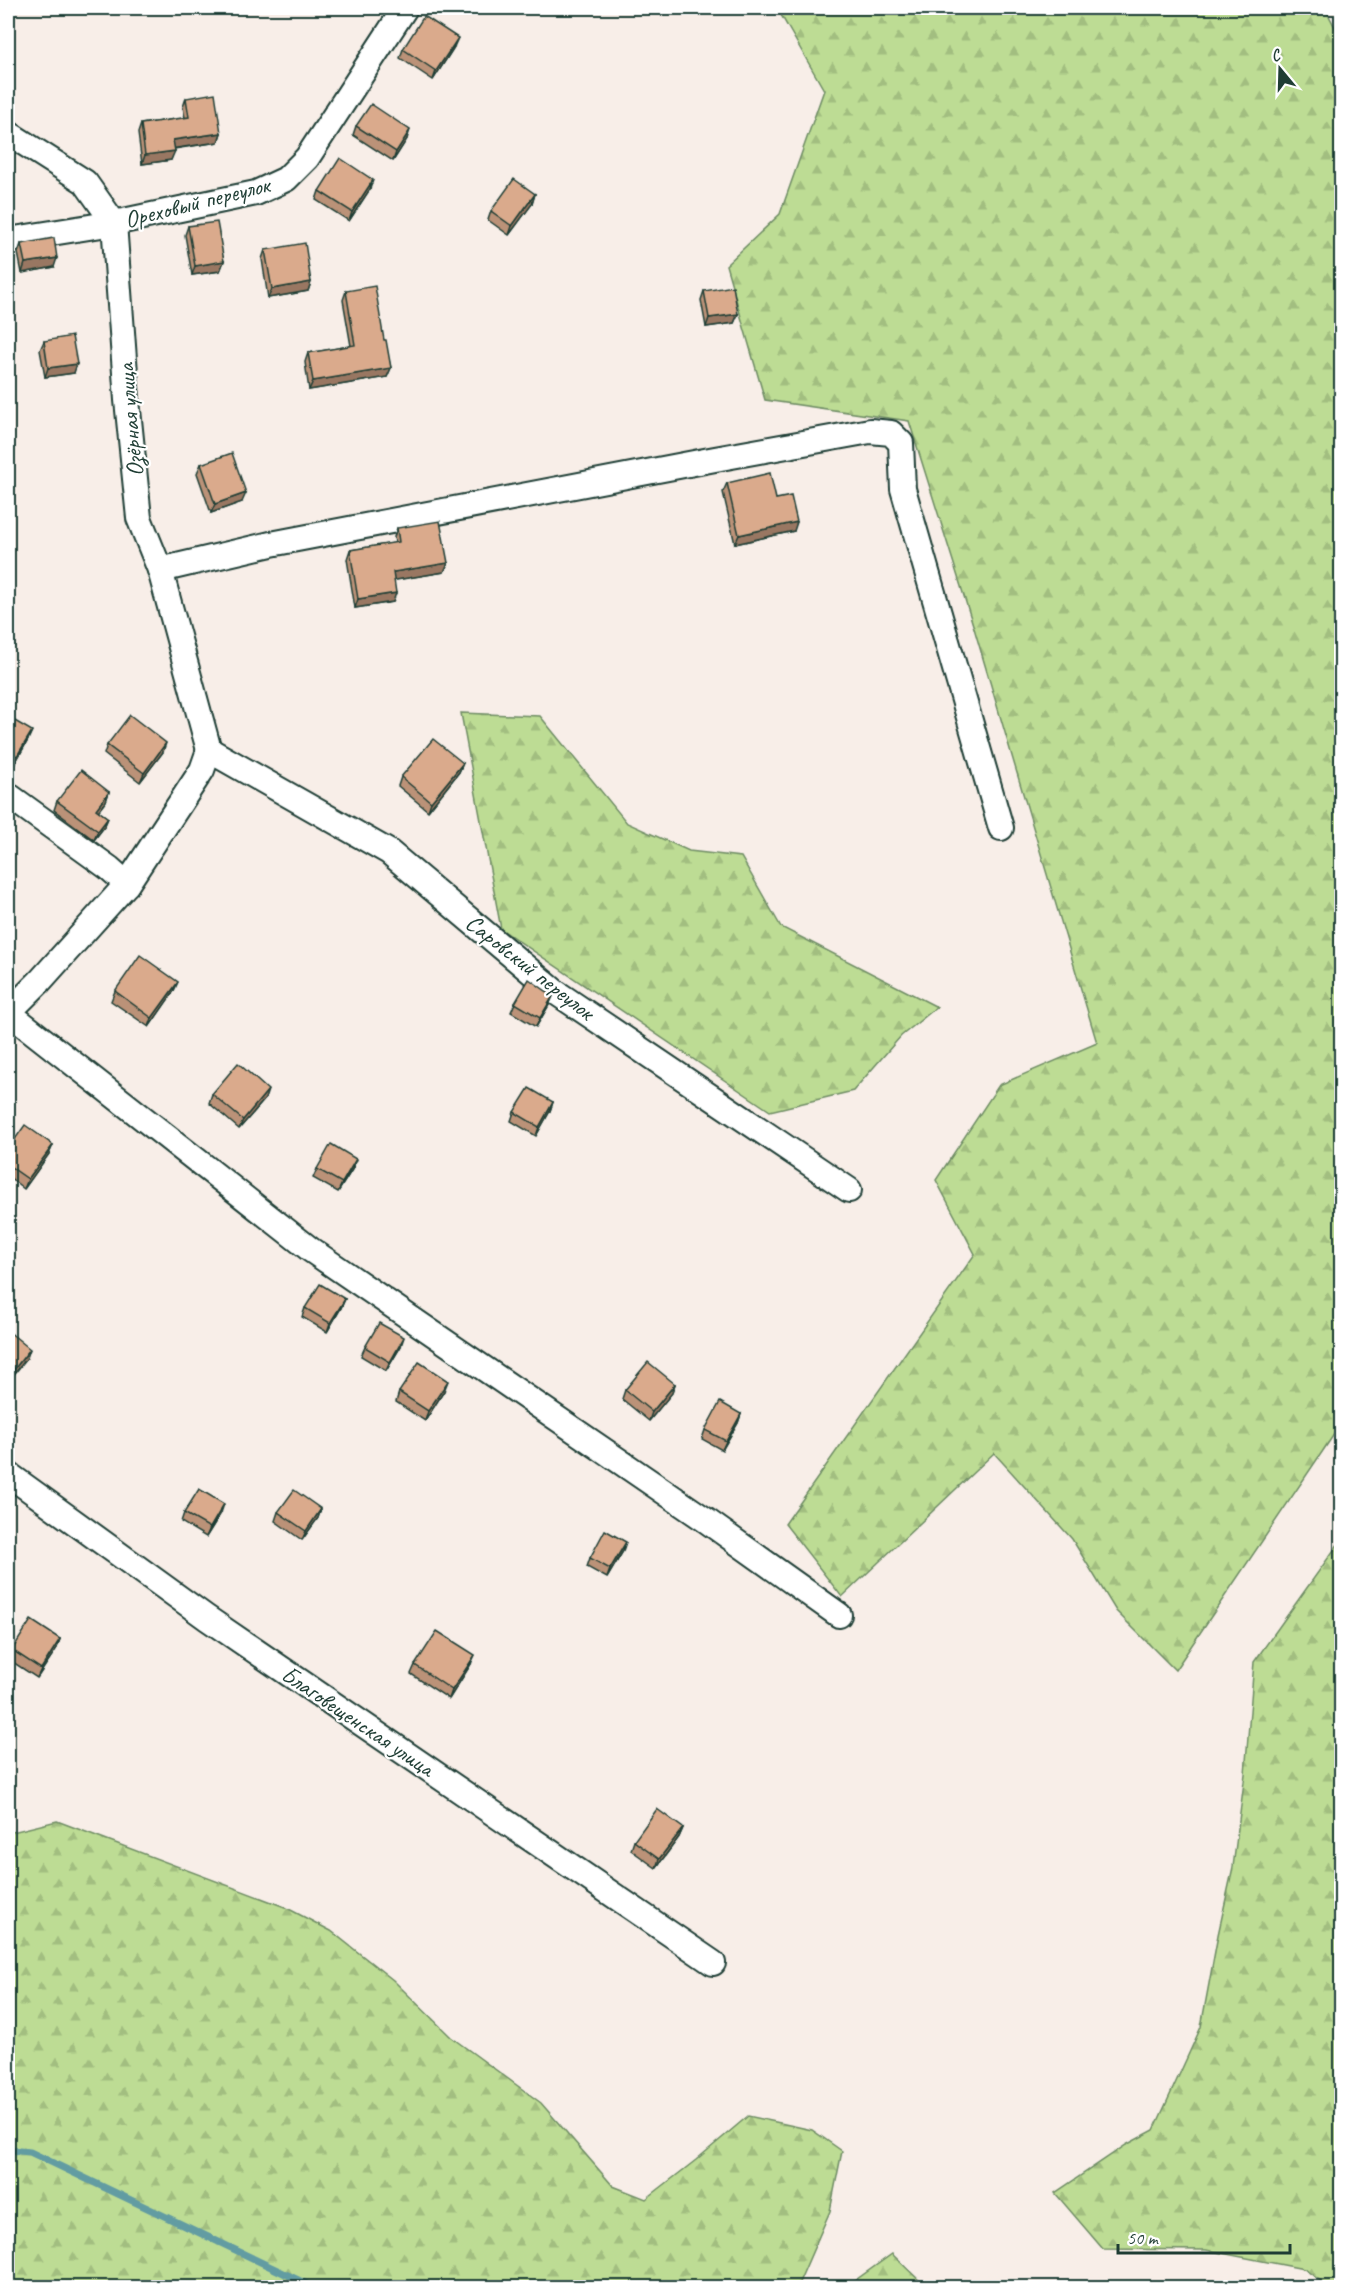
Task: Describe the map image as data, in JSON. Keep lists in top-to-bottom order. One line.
{"streets":{"street":["Ореховый переулок","Озёрная улица","Саровский переулок","Благовещенская улица"]},"crossings":[["Ореховый переулок","Озёрная улица"],["Озёрная улица","Саровский переулок"]],"scale_bar":"50 m","north":"top"}
